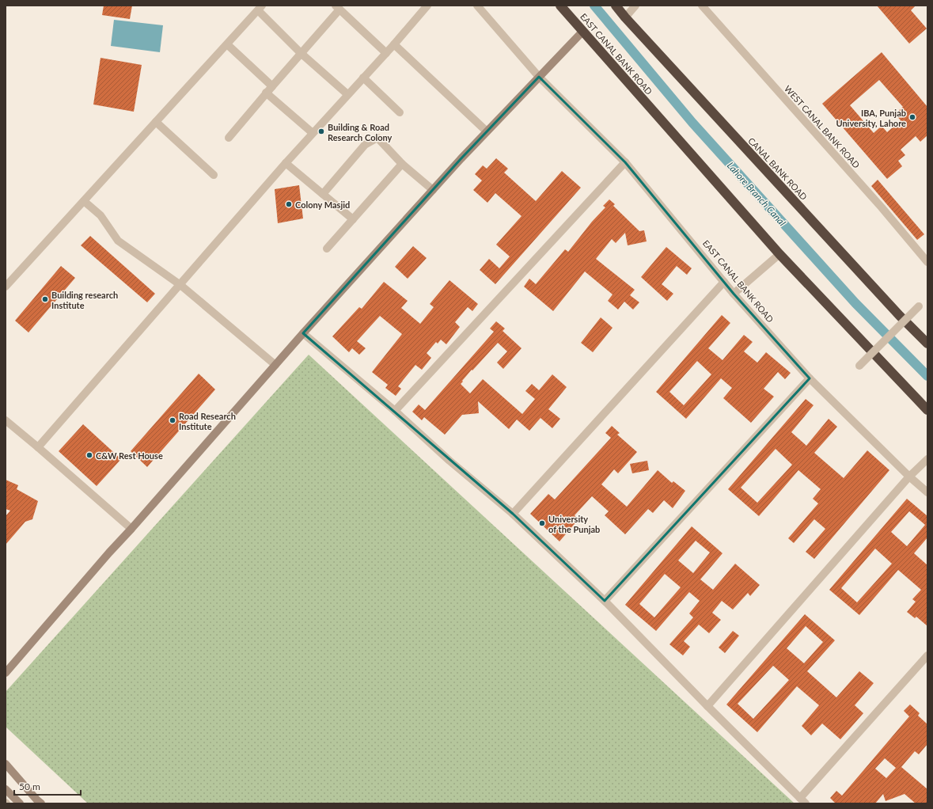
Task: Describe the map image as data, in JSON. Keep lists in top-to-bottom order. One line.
{"streets":{"highway":["EAST CANAL BANK ROAD","CANAL BANK ROAD"],"street":["WEST CANAL BANK ROAD"]},"water":["Lahore Branch Canal"],"places":["IBA, Punjab University, Lahore","Building & Road Research Colony","Colony Masjid","Building research Institute","Road Research Institute","C&W Rest House","University of the Punjab"],"scale_bar":"50 m"}
